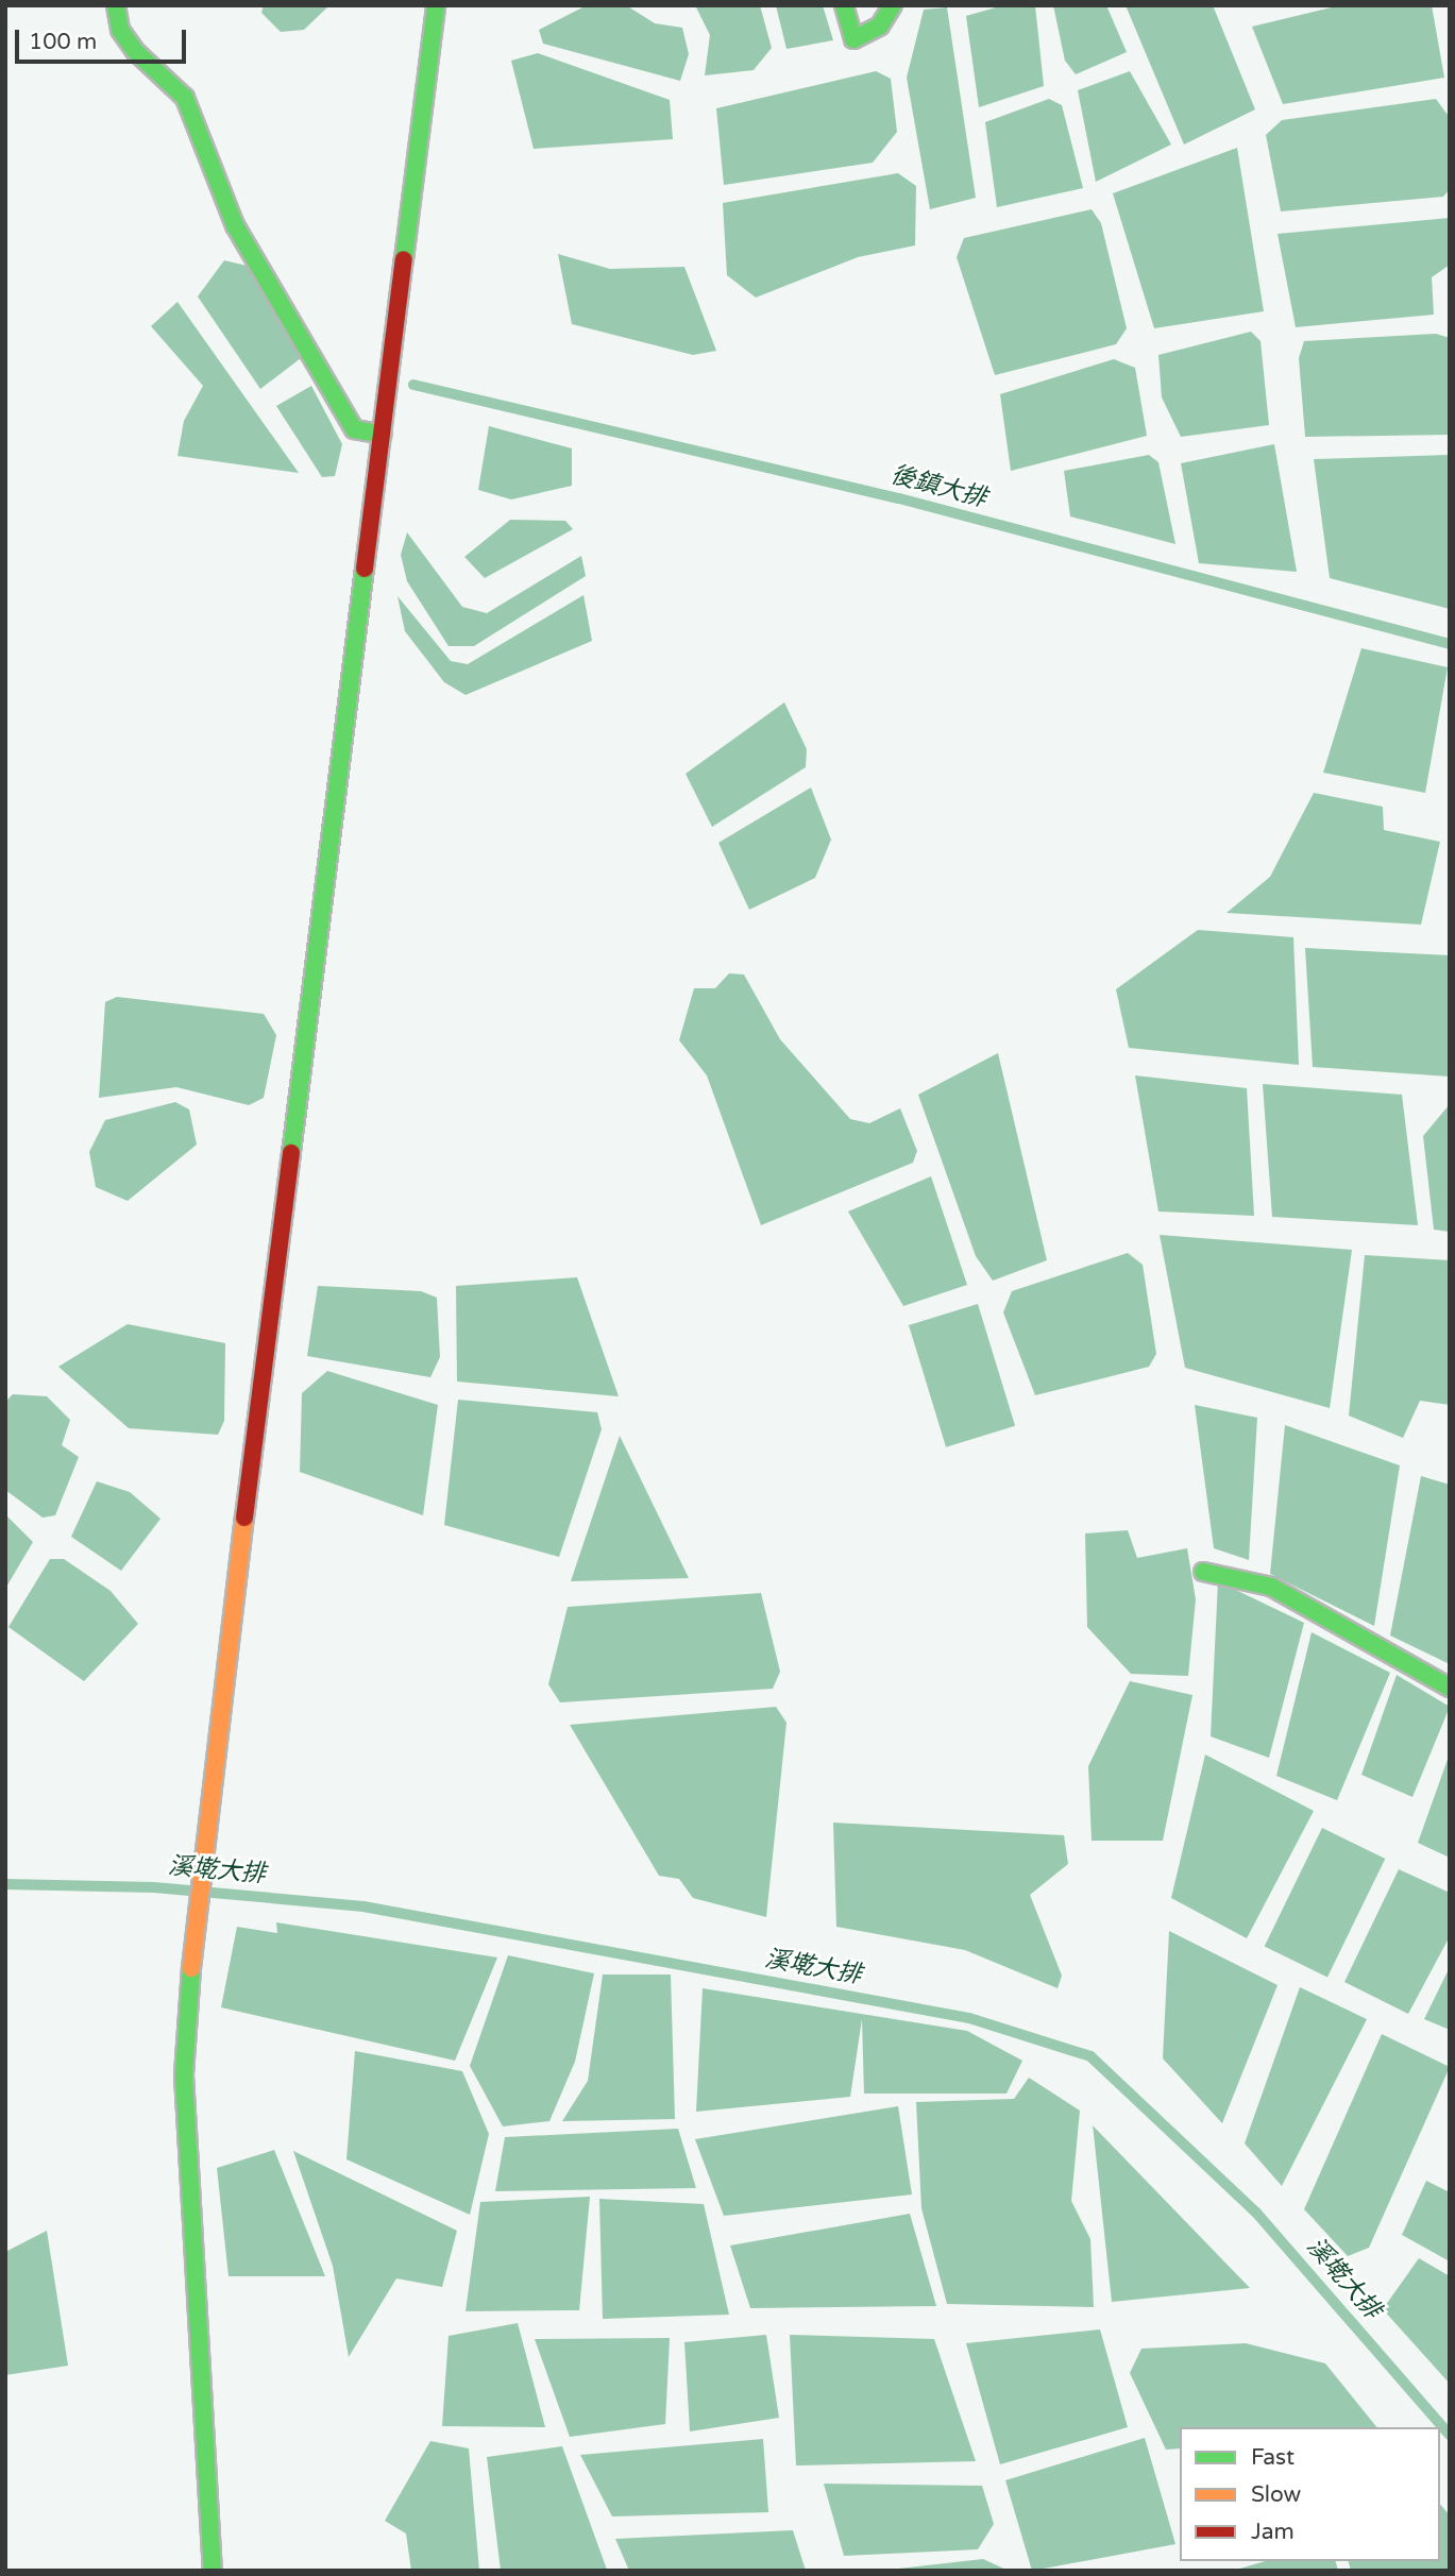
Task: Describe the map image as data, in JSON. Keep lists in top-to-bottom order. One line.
{"water":["後鎮大排","溪墘大排"],"legend":["Fast","Slow","Jam"],"scale_bar":"100 m"}
